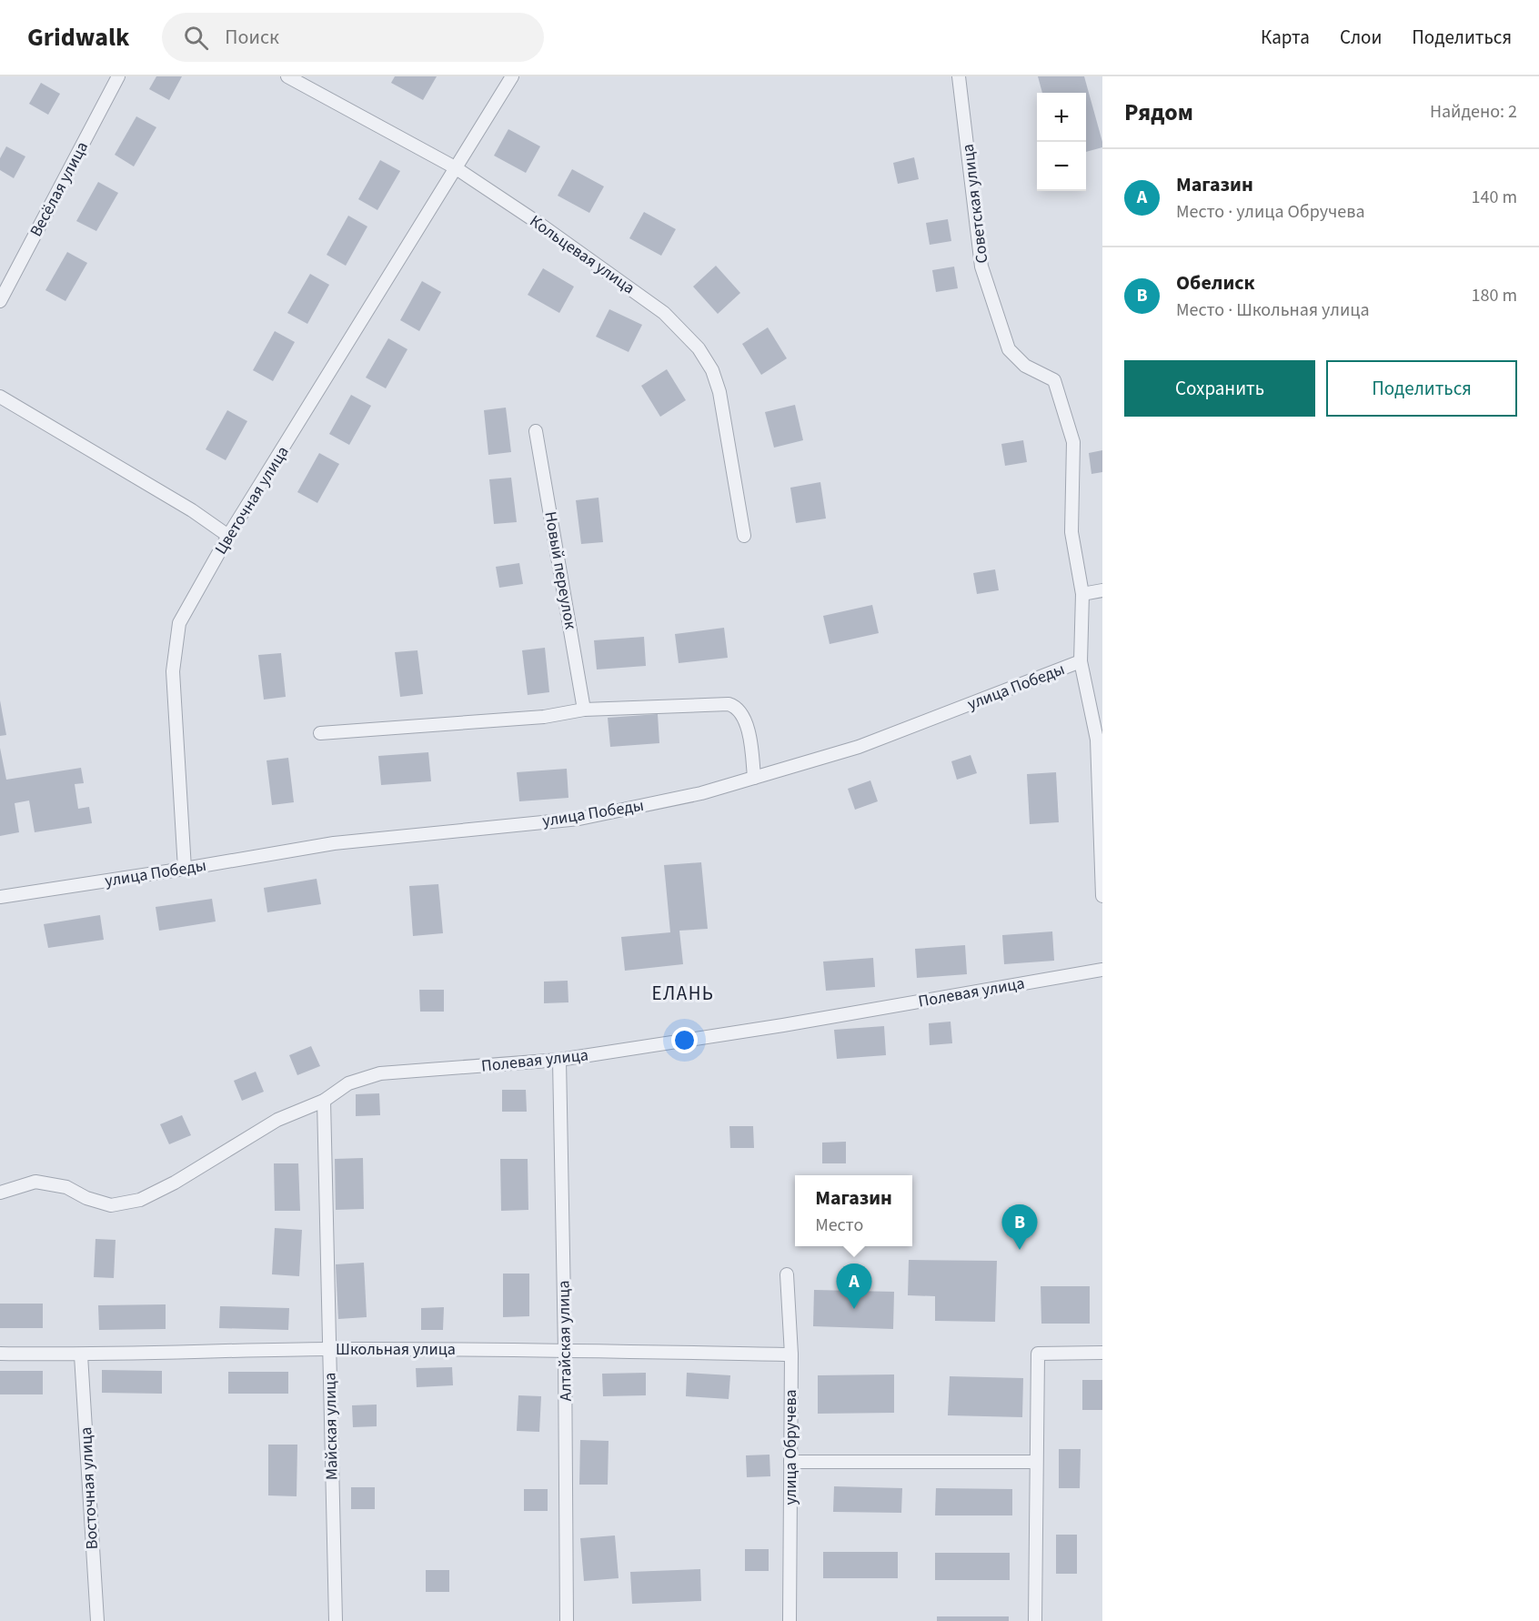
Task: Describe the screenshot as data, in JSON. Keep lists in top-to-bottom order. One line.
{"streets":{"street":["Весёлая улица","Советская улица","Кольцевая улица","Цветочная улица","Новый переулок","улица Победы","Полевая улица","Алтайская улица","Школьная улица","Майская улица","улица Обручева","Восточная улица"]},"crossings":[["Советская улица","улица Победы"],["Кольцевая улица","Цветочная улица"],["Цветочная улица","улица Победы"],["Полевая улица","Алтайская улица"],["Полевая улица","Майская улица"],["Алтайская улица","Школьная улица"],["Школьная улица","Майская улица"],["Школьная улица","улица Обручева"],["Школьная улица","Восточная улица"]],"districts":["ЕЛАНЬ"],"page":{"header":"Gridwalk","search":"Поиск","nav":["Карта","Слои","Поделиться"],"heading":["Рядом","Найдено: 2"],"map_buttons":["+","−"],"list":[{"mark":"A","name":"Магазин","note":"Место · улица Обручева","value":"140 m"},{"mark":"B","name":"Обелиск","note":"Место · Школьная улица","value":"180 m"}],"buttons":["Сохранить","Поделиться"],"popup":["Магазин","Место"],"pins":["B","A"]}}
